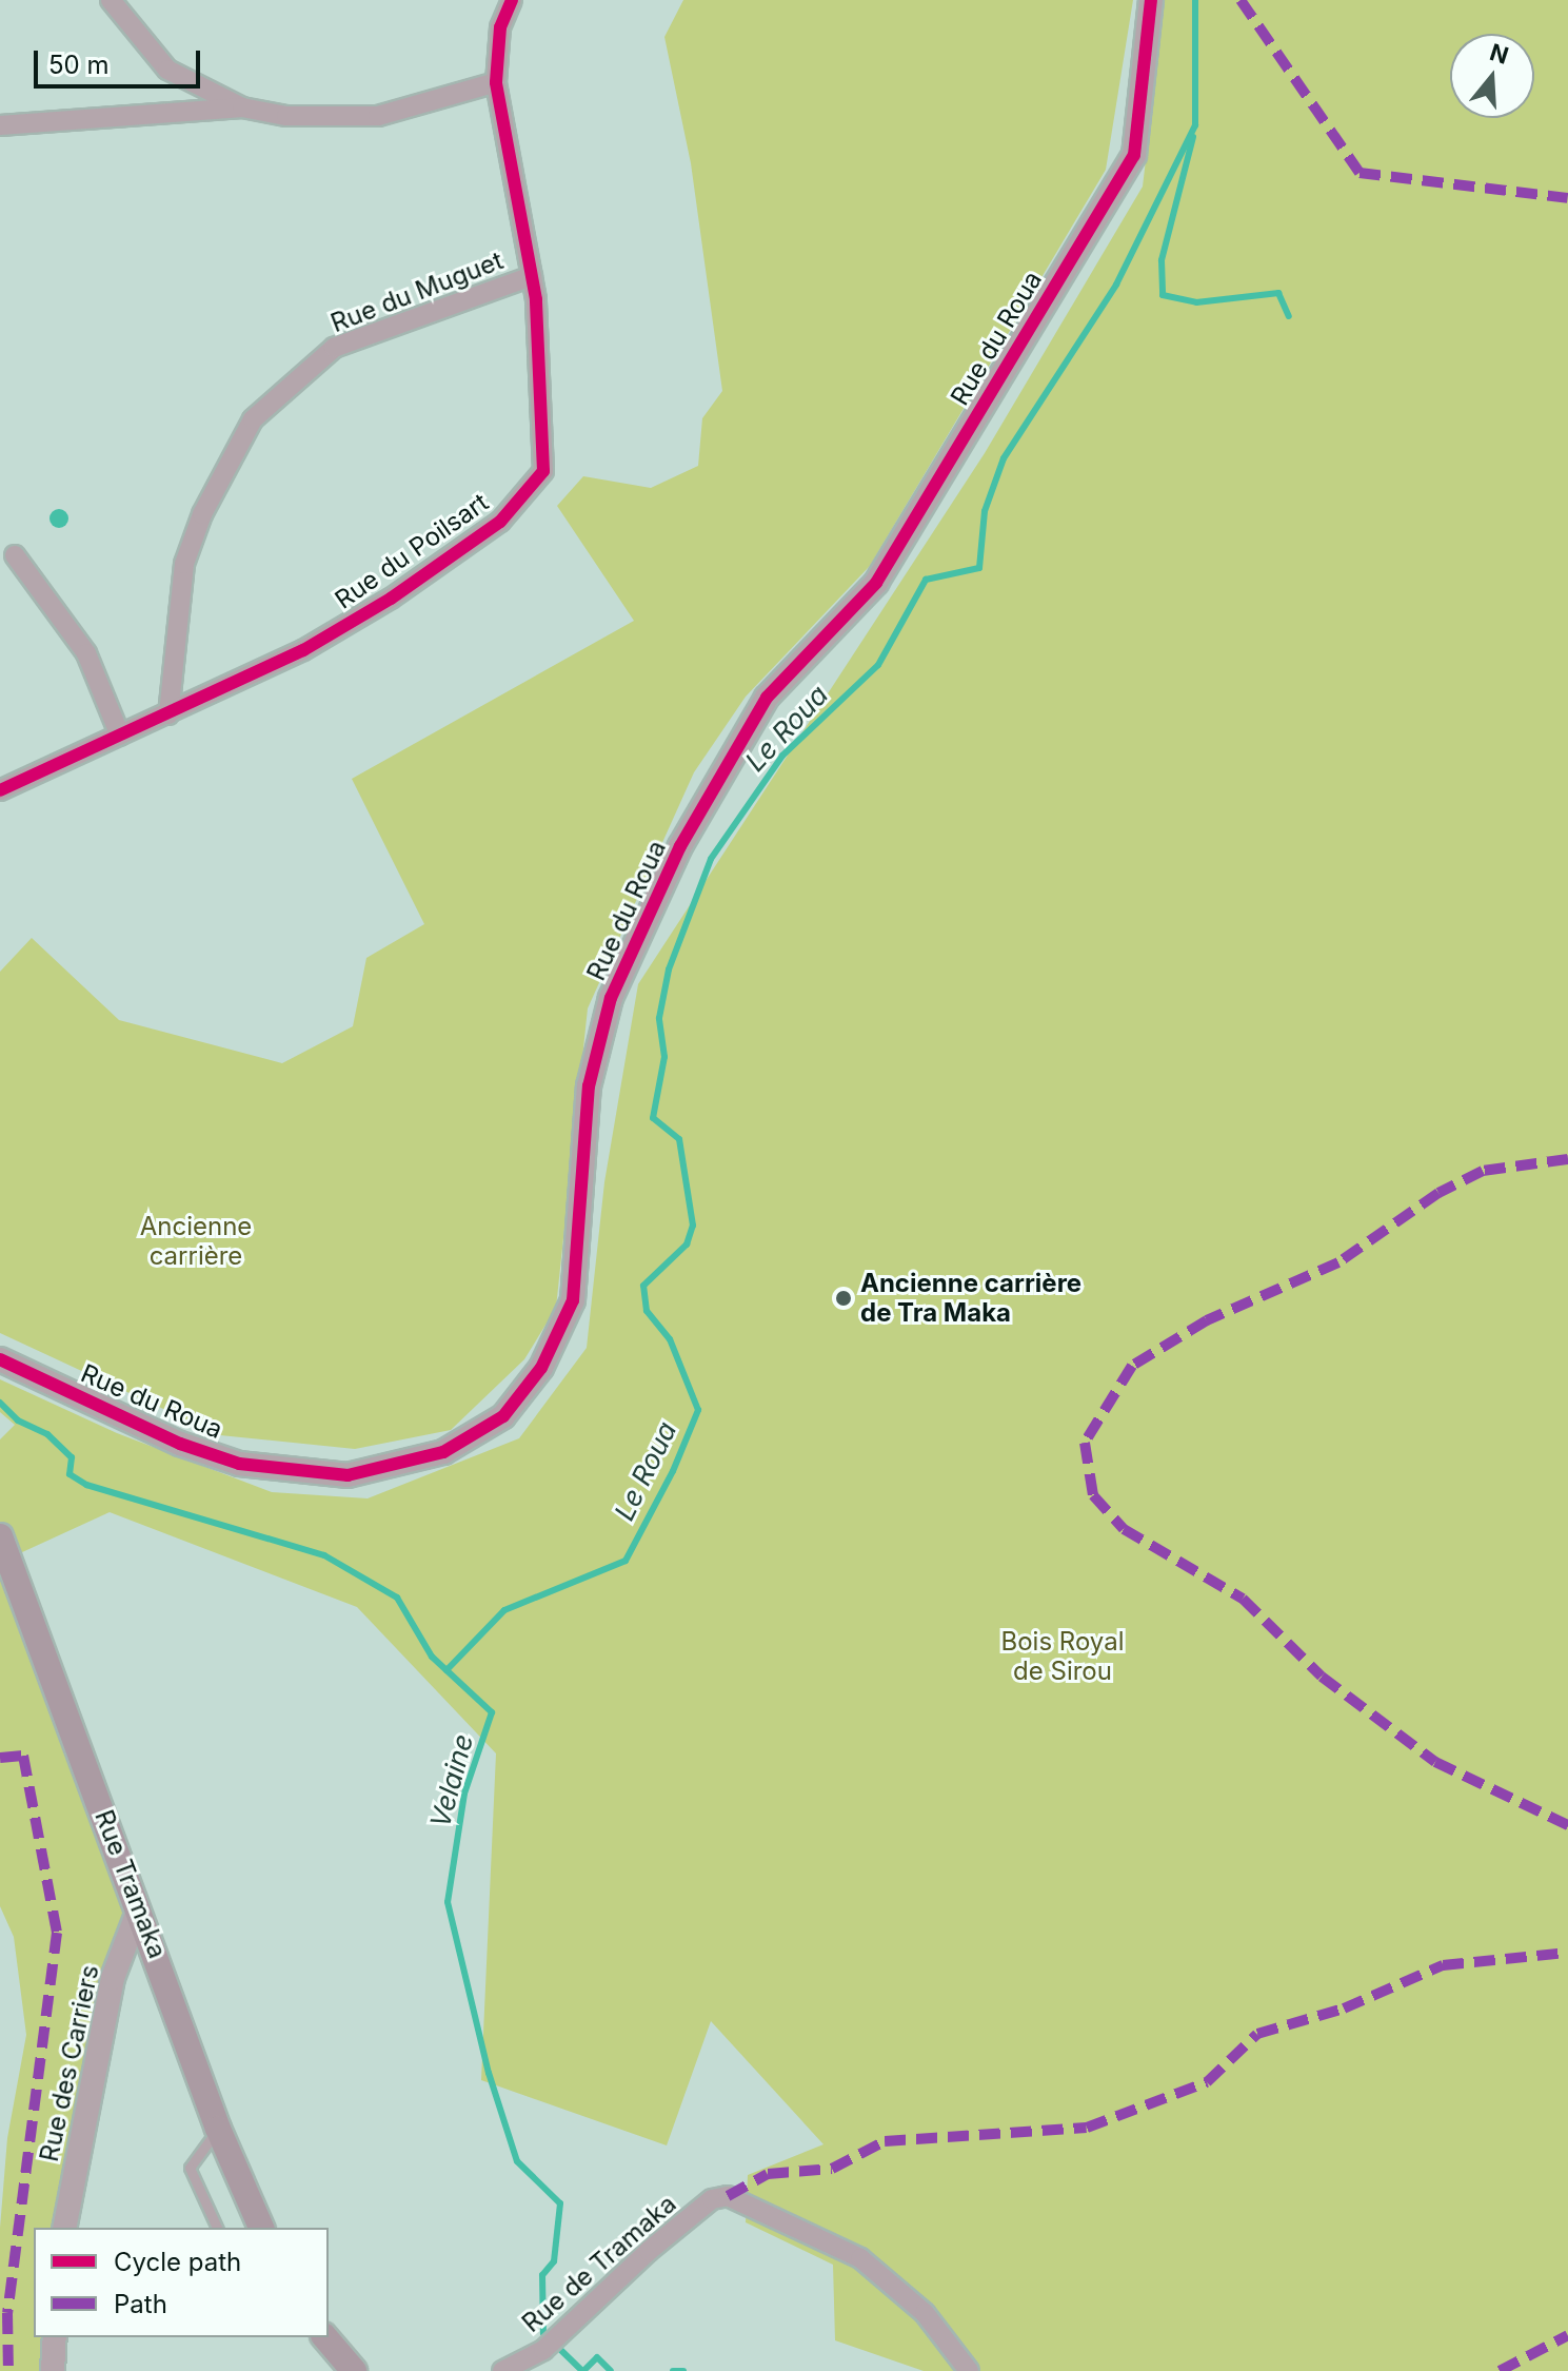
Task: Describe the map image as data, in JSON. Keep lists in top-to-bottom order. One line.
{"streets":{"main road":["Rue Tramaka"],"street":["Rue du Muguet","Rue du Roua","Rue du Poilsart","Rue des Carriers","Rue de Tramaka"]},"crossings":[["Rue du Muguet","Rue du Poilsart"],["Rue Tramaka","Rue des Carriers"]],"water":["Le Roua","Velaine"],"parks":["Ancienne carrière","Bois Royal de Sirou"],"places":["Ancienne carrière de Tra Maka"],"legend":["Cycle path","Path"],"scale_bar":"50 m","north":"top"}
